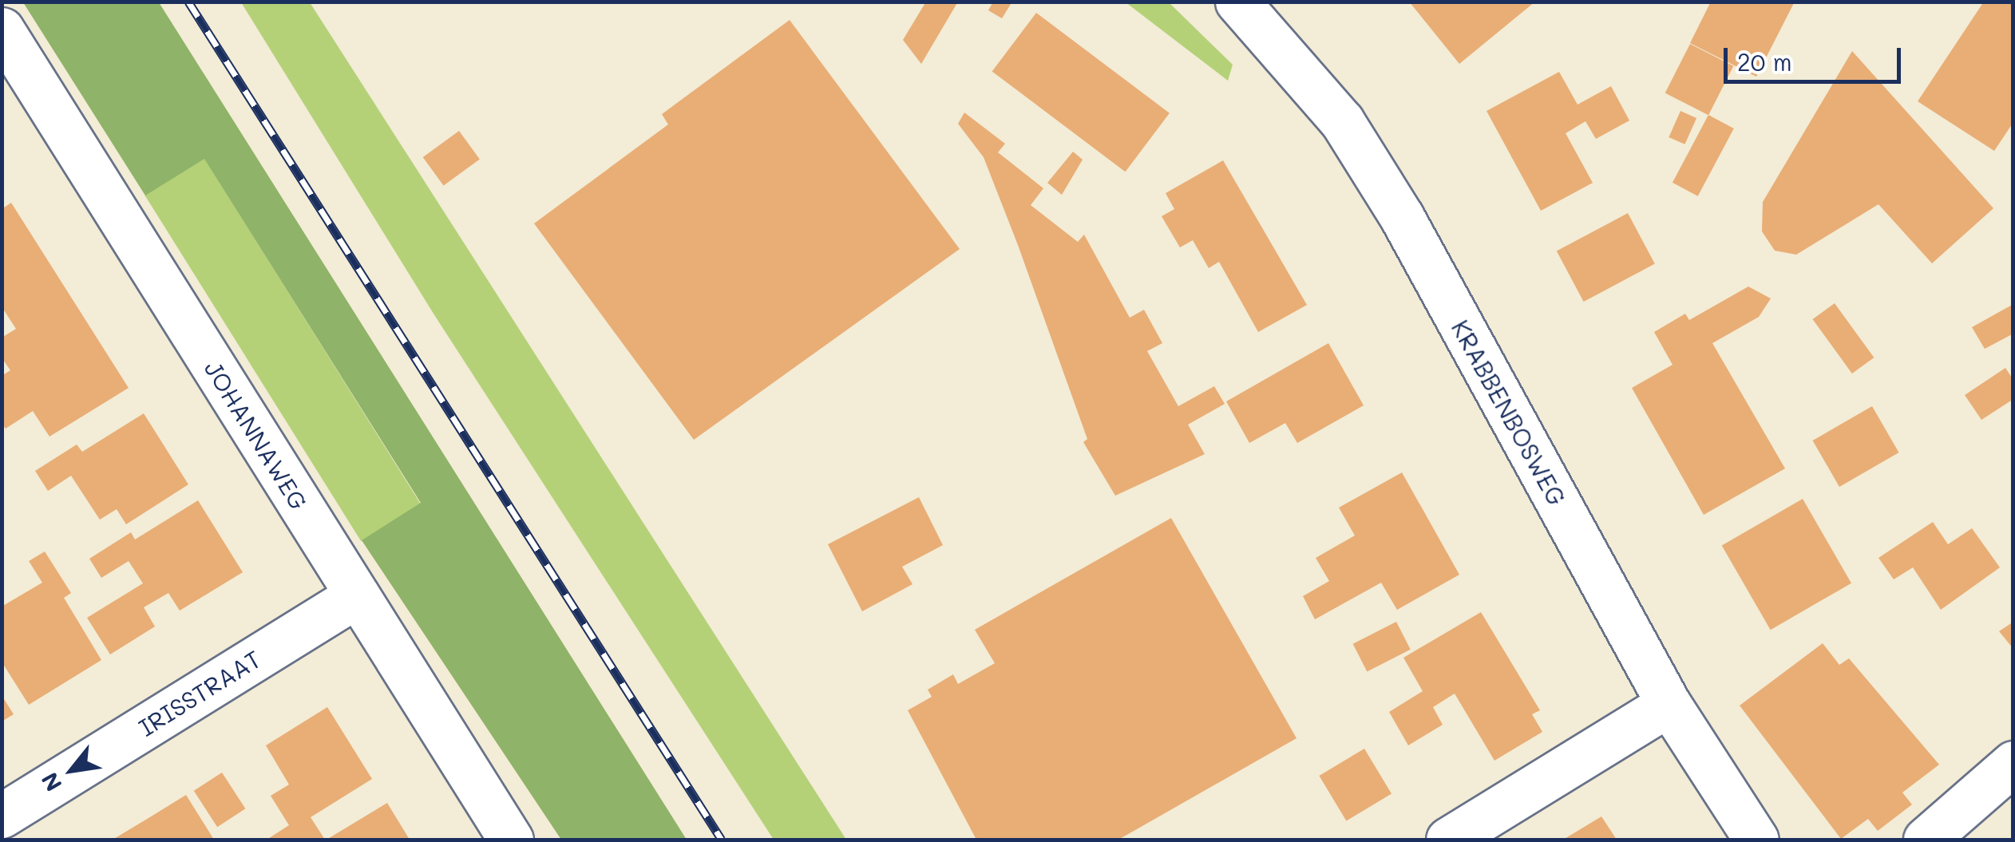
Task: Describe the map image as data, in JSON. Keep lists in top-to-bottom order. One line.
{"streets":{"street":["KRABBENBOSWEG","JOHANNAWEG","IRISSTRAAT"]},"crossings":[["JOHANNAWEG","IRISSTRAAT"]],"scale_bar":"20 m","north":"bottom left"}
